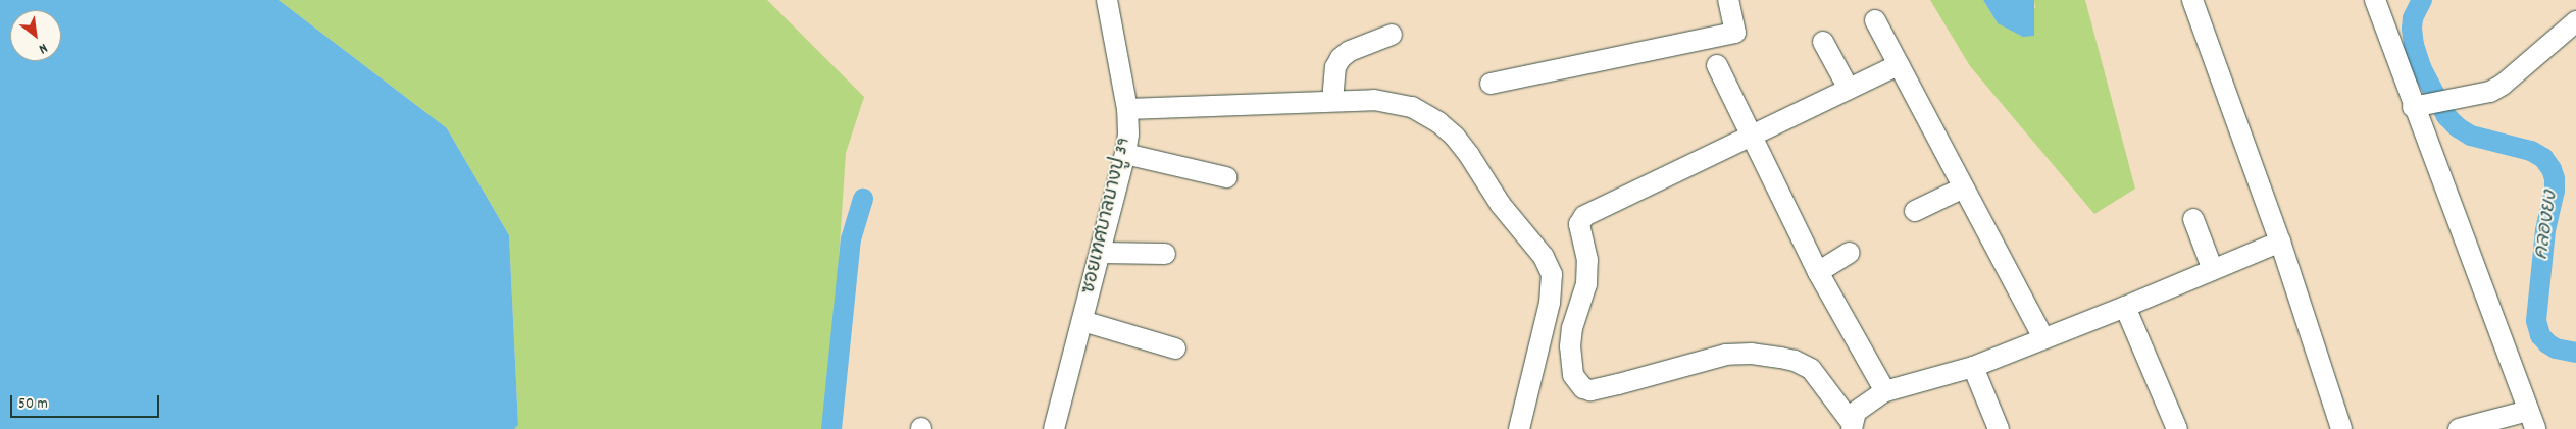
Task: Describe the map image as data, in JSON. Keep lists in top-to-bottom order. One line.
{"streets":{"street":["ซอยเทศบาลบางปู 39"]},"water":["คลองยง"],"scale_bar":"50 m","north":"bottom right"}
